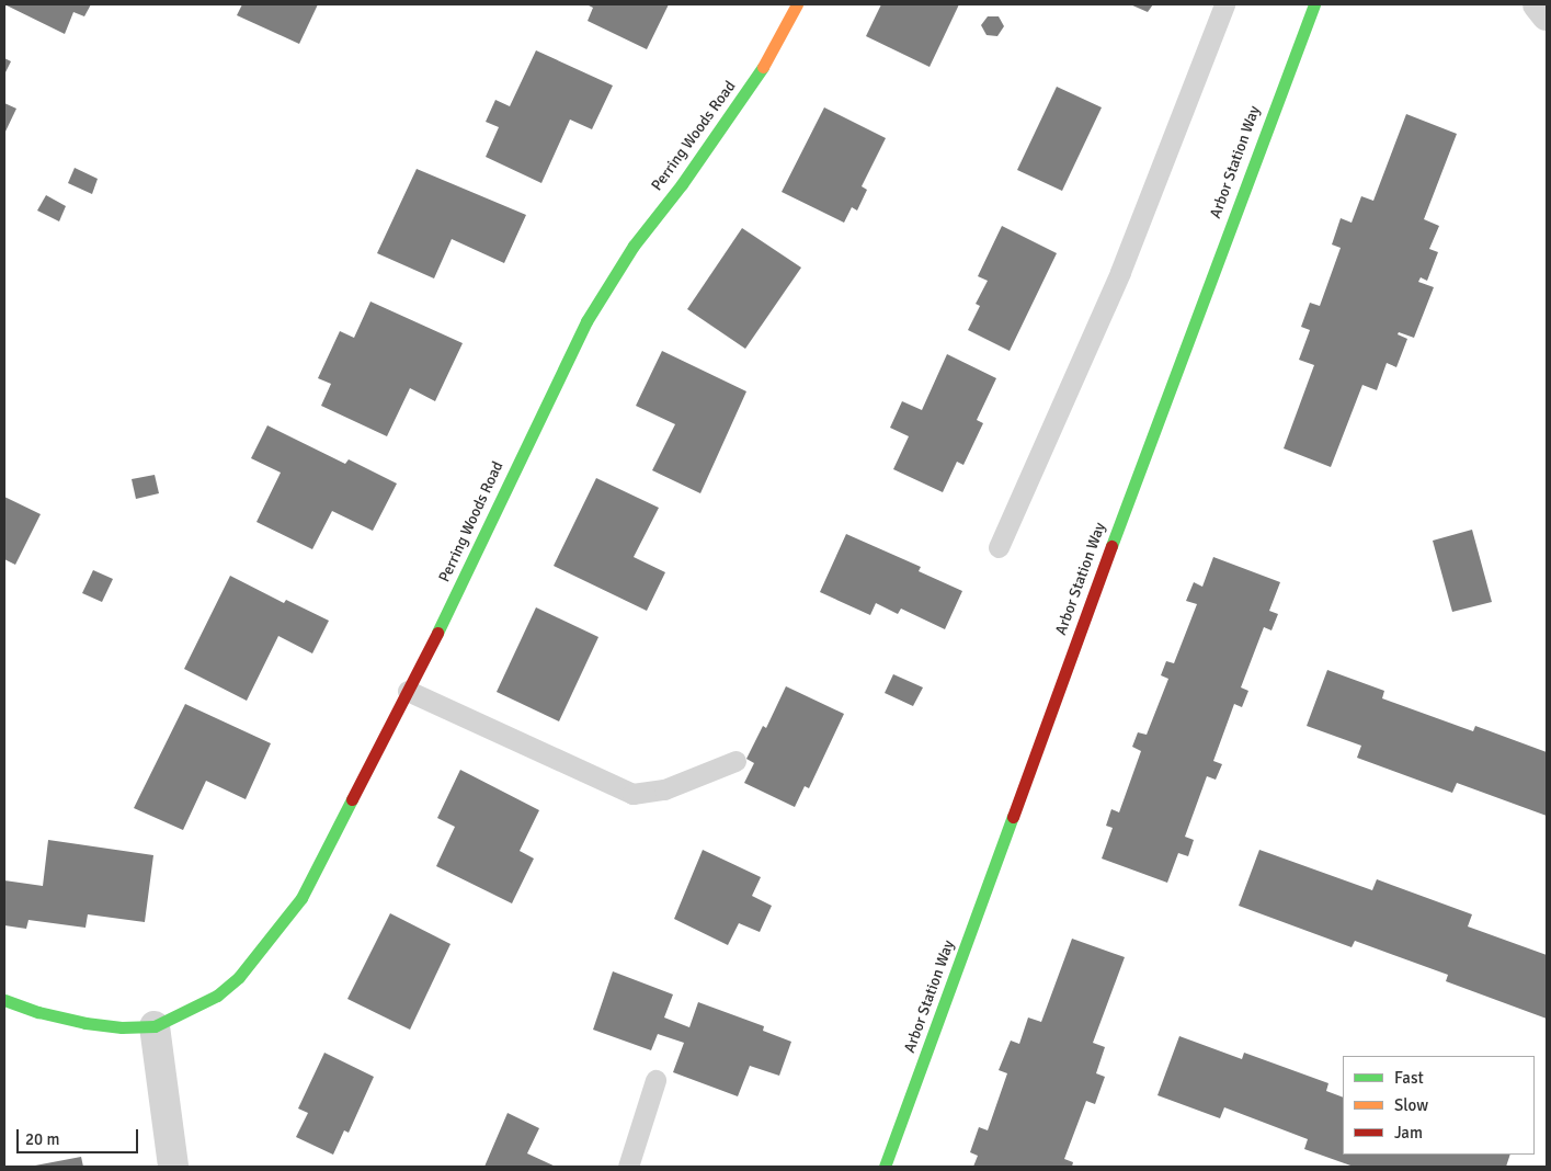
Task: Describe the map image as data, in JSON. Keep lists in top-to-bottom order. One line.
{"streets":{"street":["Perring Woods Road","Arbor Station Way"]},"legend":["Fast","Slow","Jam"],"scale_bar":"20 m"}
